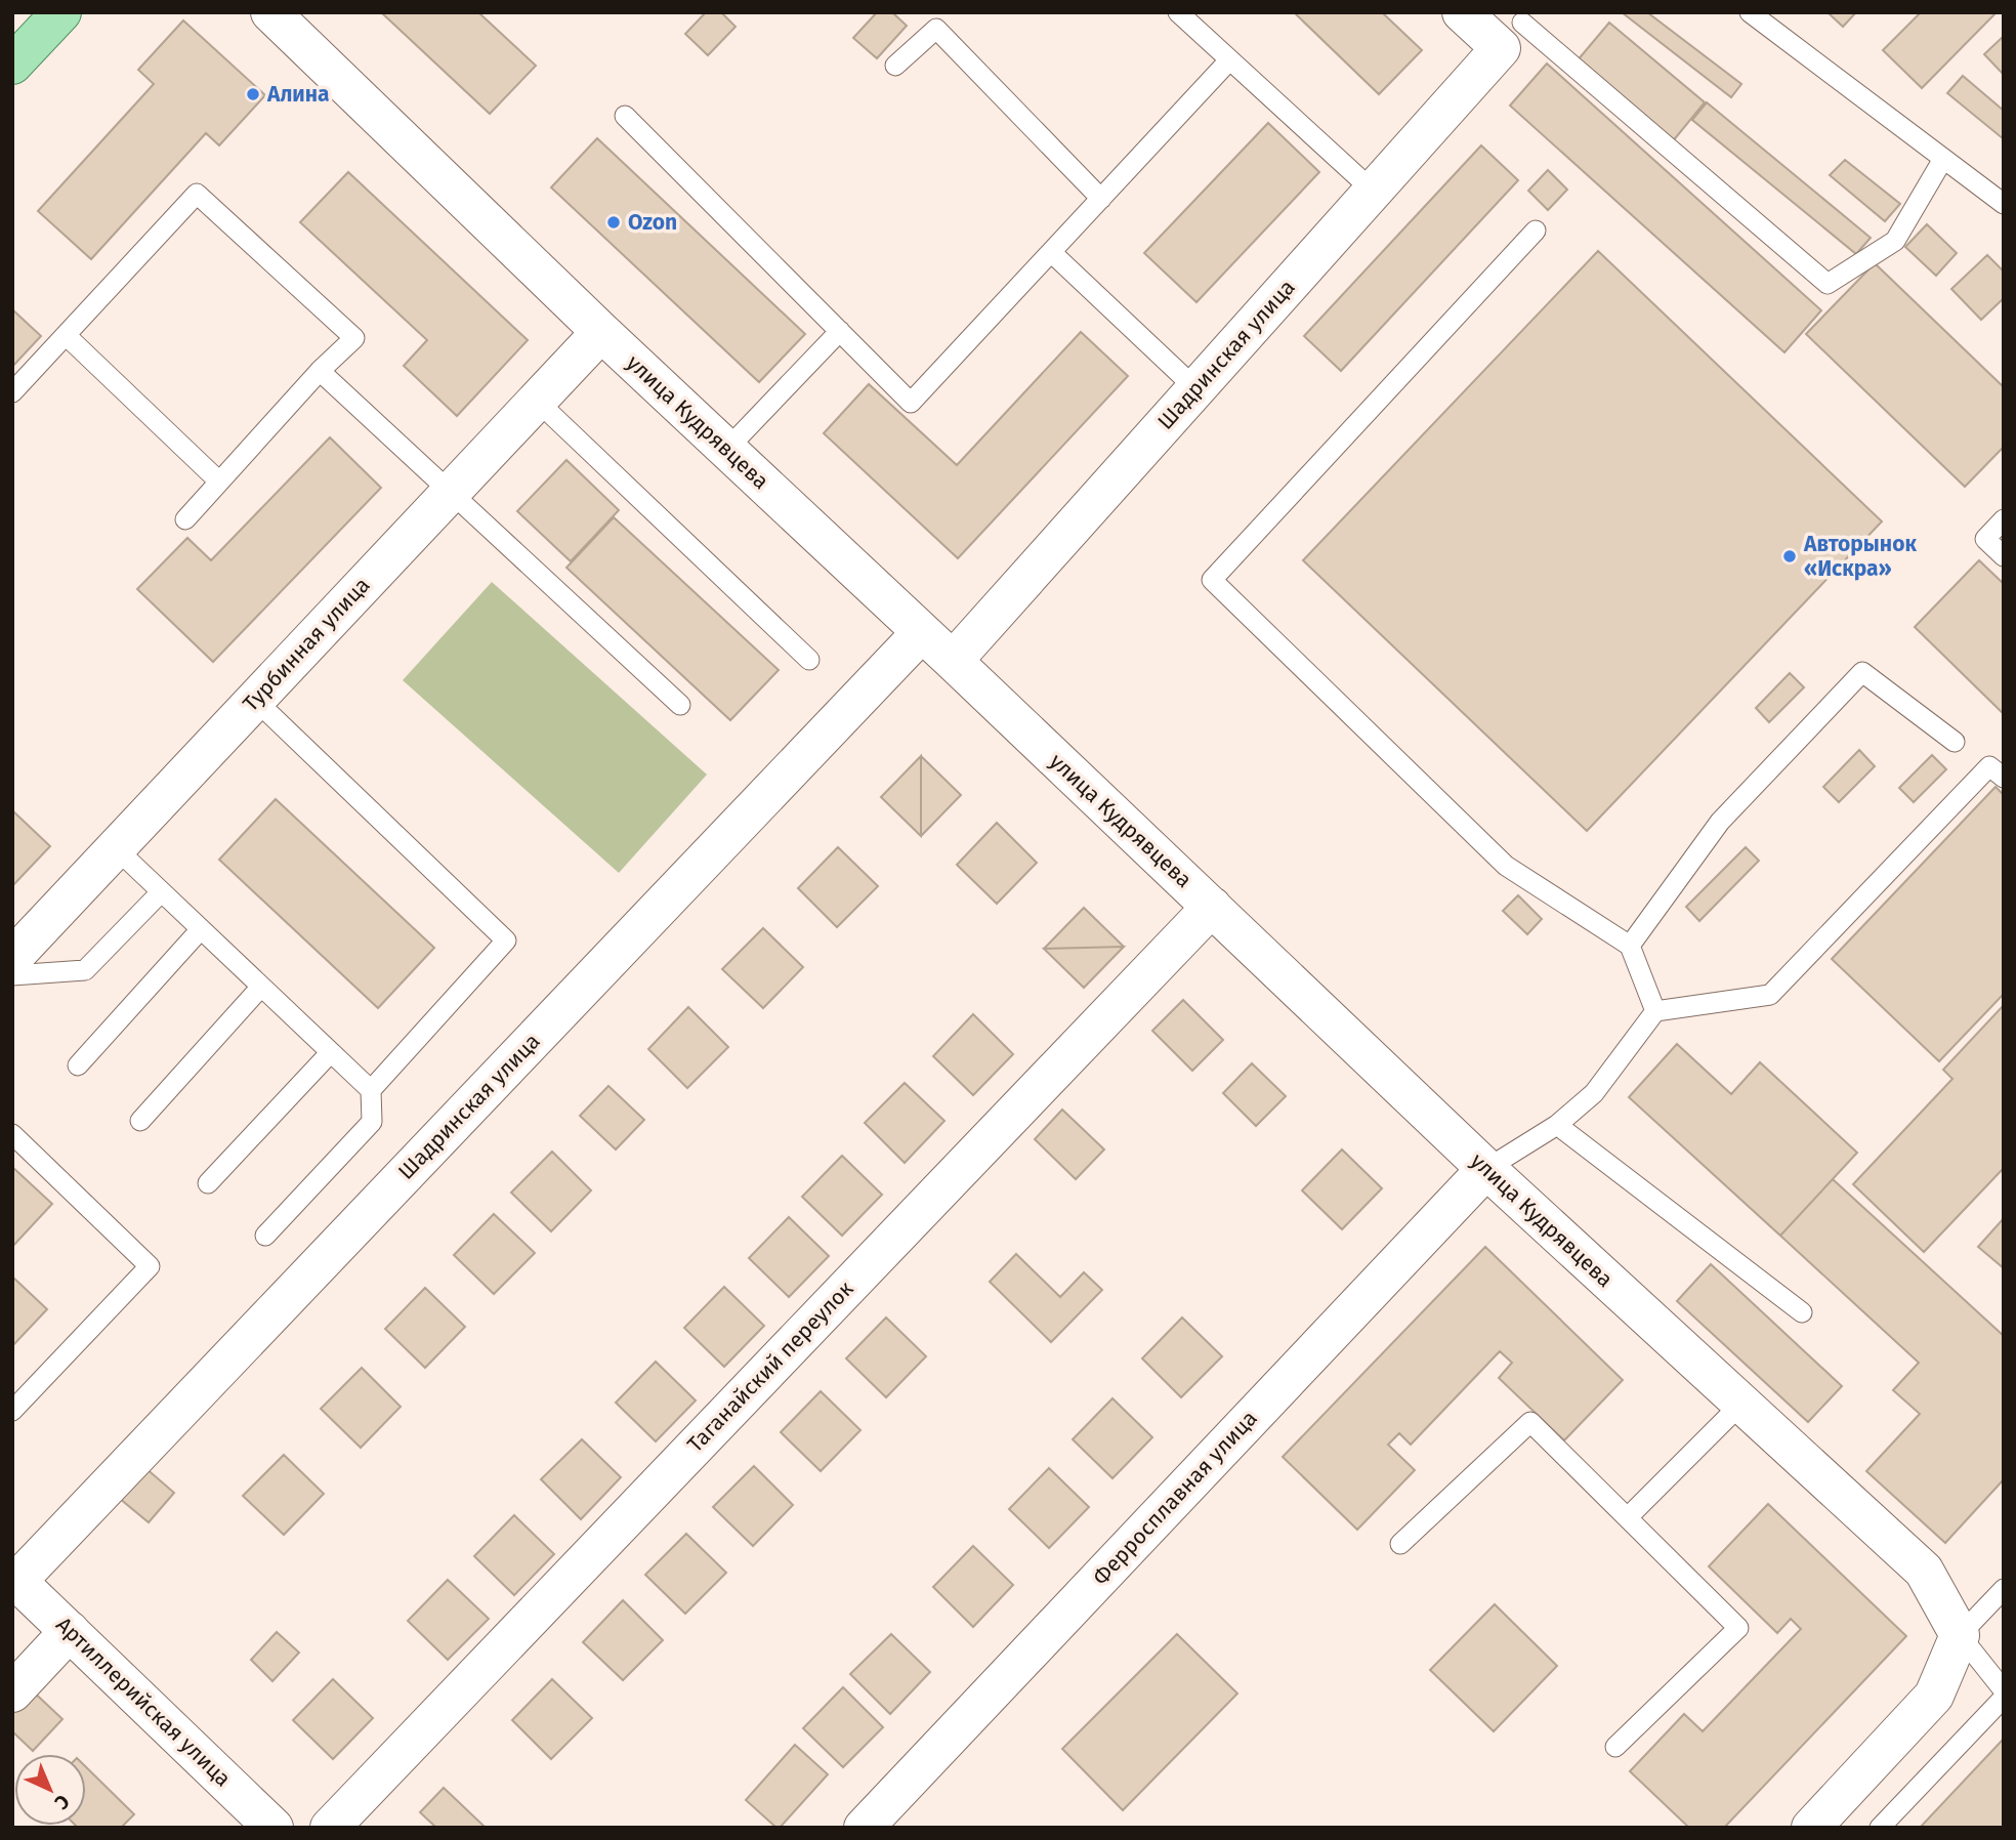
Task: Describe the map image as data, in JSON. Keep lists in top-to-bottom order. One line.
{"streets":{"street":["Шадринская улица","улица Кудрявцева","Турбинная улица","Таганайский переулок","Ферросплавная улица","Артиллерийская улица"]},"crossings":[["Шадринская улица","улица Кудрявцева"],["Шадринская улица","Артиллерийская улица"],["улица Кудрявцева","Турбинная улица"],["улица Кудрявцева","Таганайский переулок"],["улица Кудрявцева","Ферросплавная улица"]],"places":["Алина","Ozon","Авторынок «Искра»"],"north":"bottom right"}
